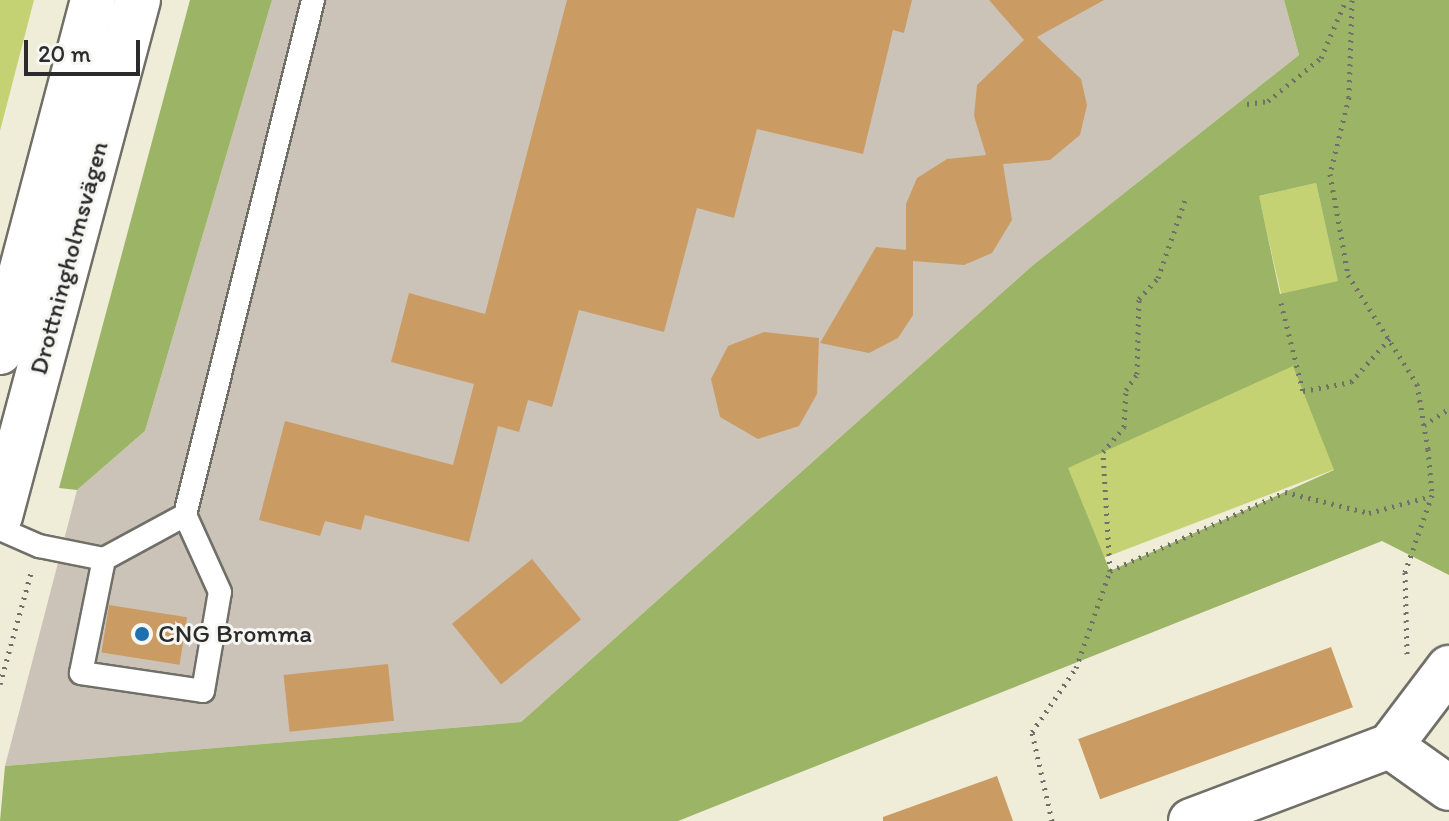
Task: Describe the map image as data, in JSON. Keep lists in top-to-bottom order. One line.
{"streets":{"main road":["Drottningholmsvägen"]},"places":["CNG Bromma"],"scale_bar":"20 m"}
